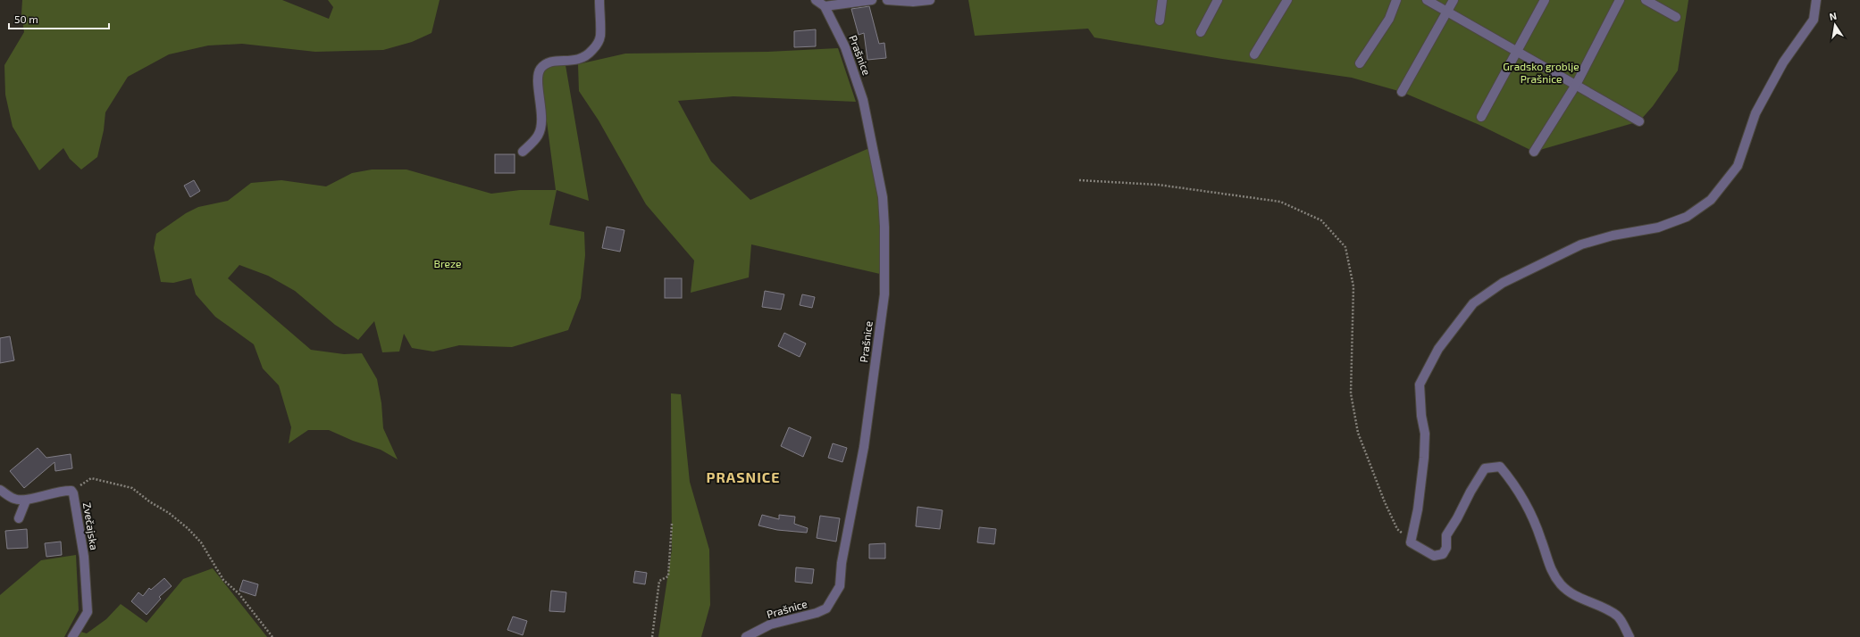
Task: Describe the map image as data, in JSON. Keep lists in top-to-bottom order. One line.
{"streets":{"street":["Prašnice","Zvečajska"]},"districts":["PRASNICE"],"parks":["Gradsko groblje Prašnice","Breze"],"scale_bar":"50 m","north":"top"}
